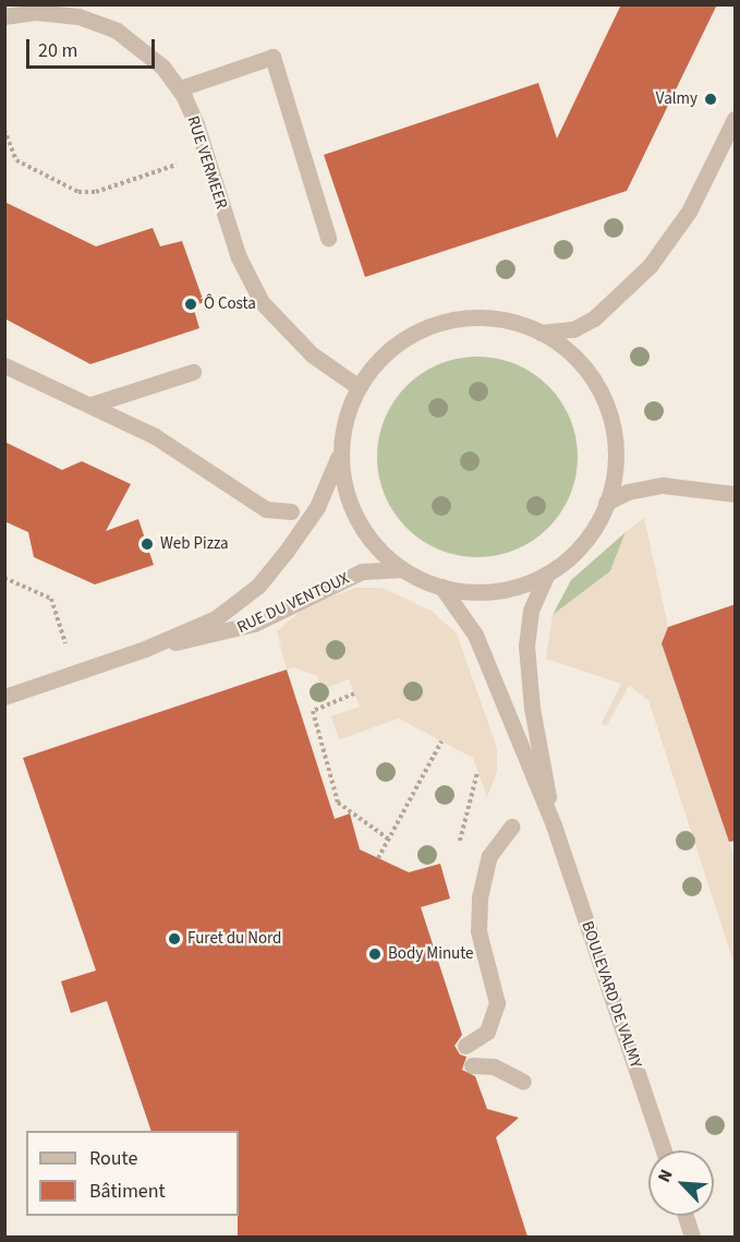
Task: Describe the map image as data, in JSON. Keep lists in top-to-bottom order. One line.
{"streets":{"street":["RUE VERMEER","RUE DU VENTOUX","BOULEVARD DE VALMY"]},"crossings":[["RUE VERMEER","RUE DU VENTOUX"]],"places":["Valmy","Ô Costa","Web Pizza","Furet du Nord","Body Minute"],"legend":["Route","Bâtiment"],"scale_bar":"20 m","north":"top left"}
